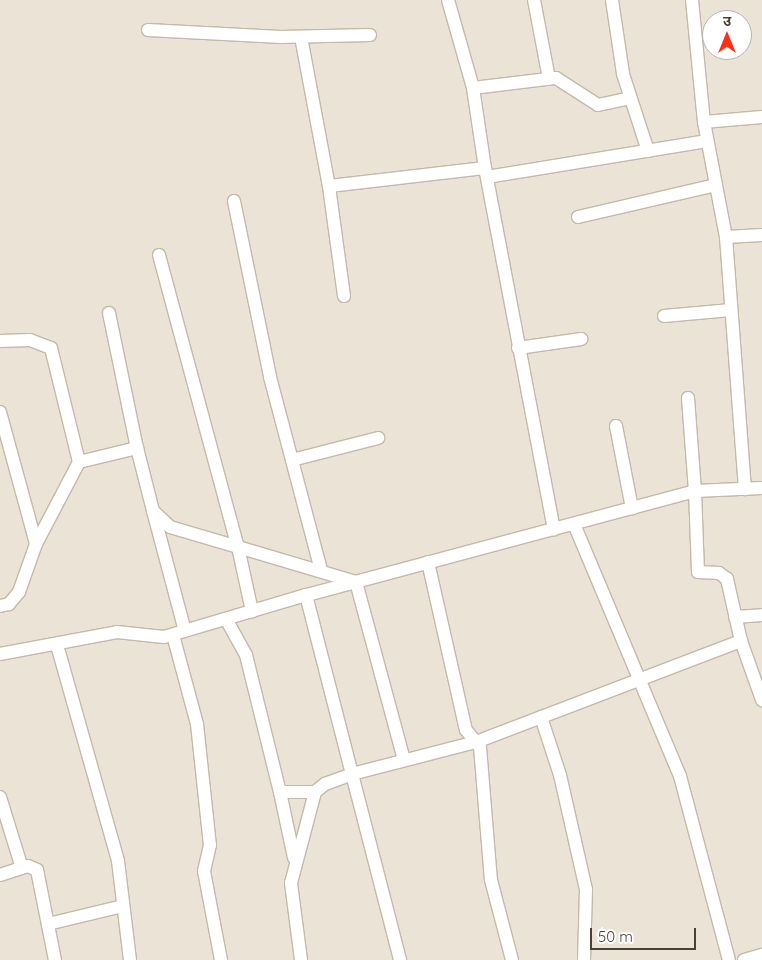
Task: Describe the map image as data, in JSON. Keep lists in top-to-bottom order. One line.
{"scale_bar":"50 m","north":"top"}
